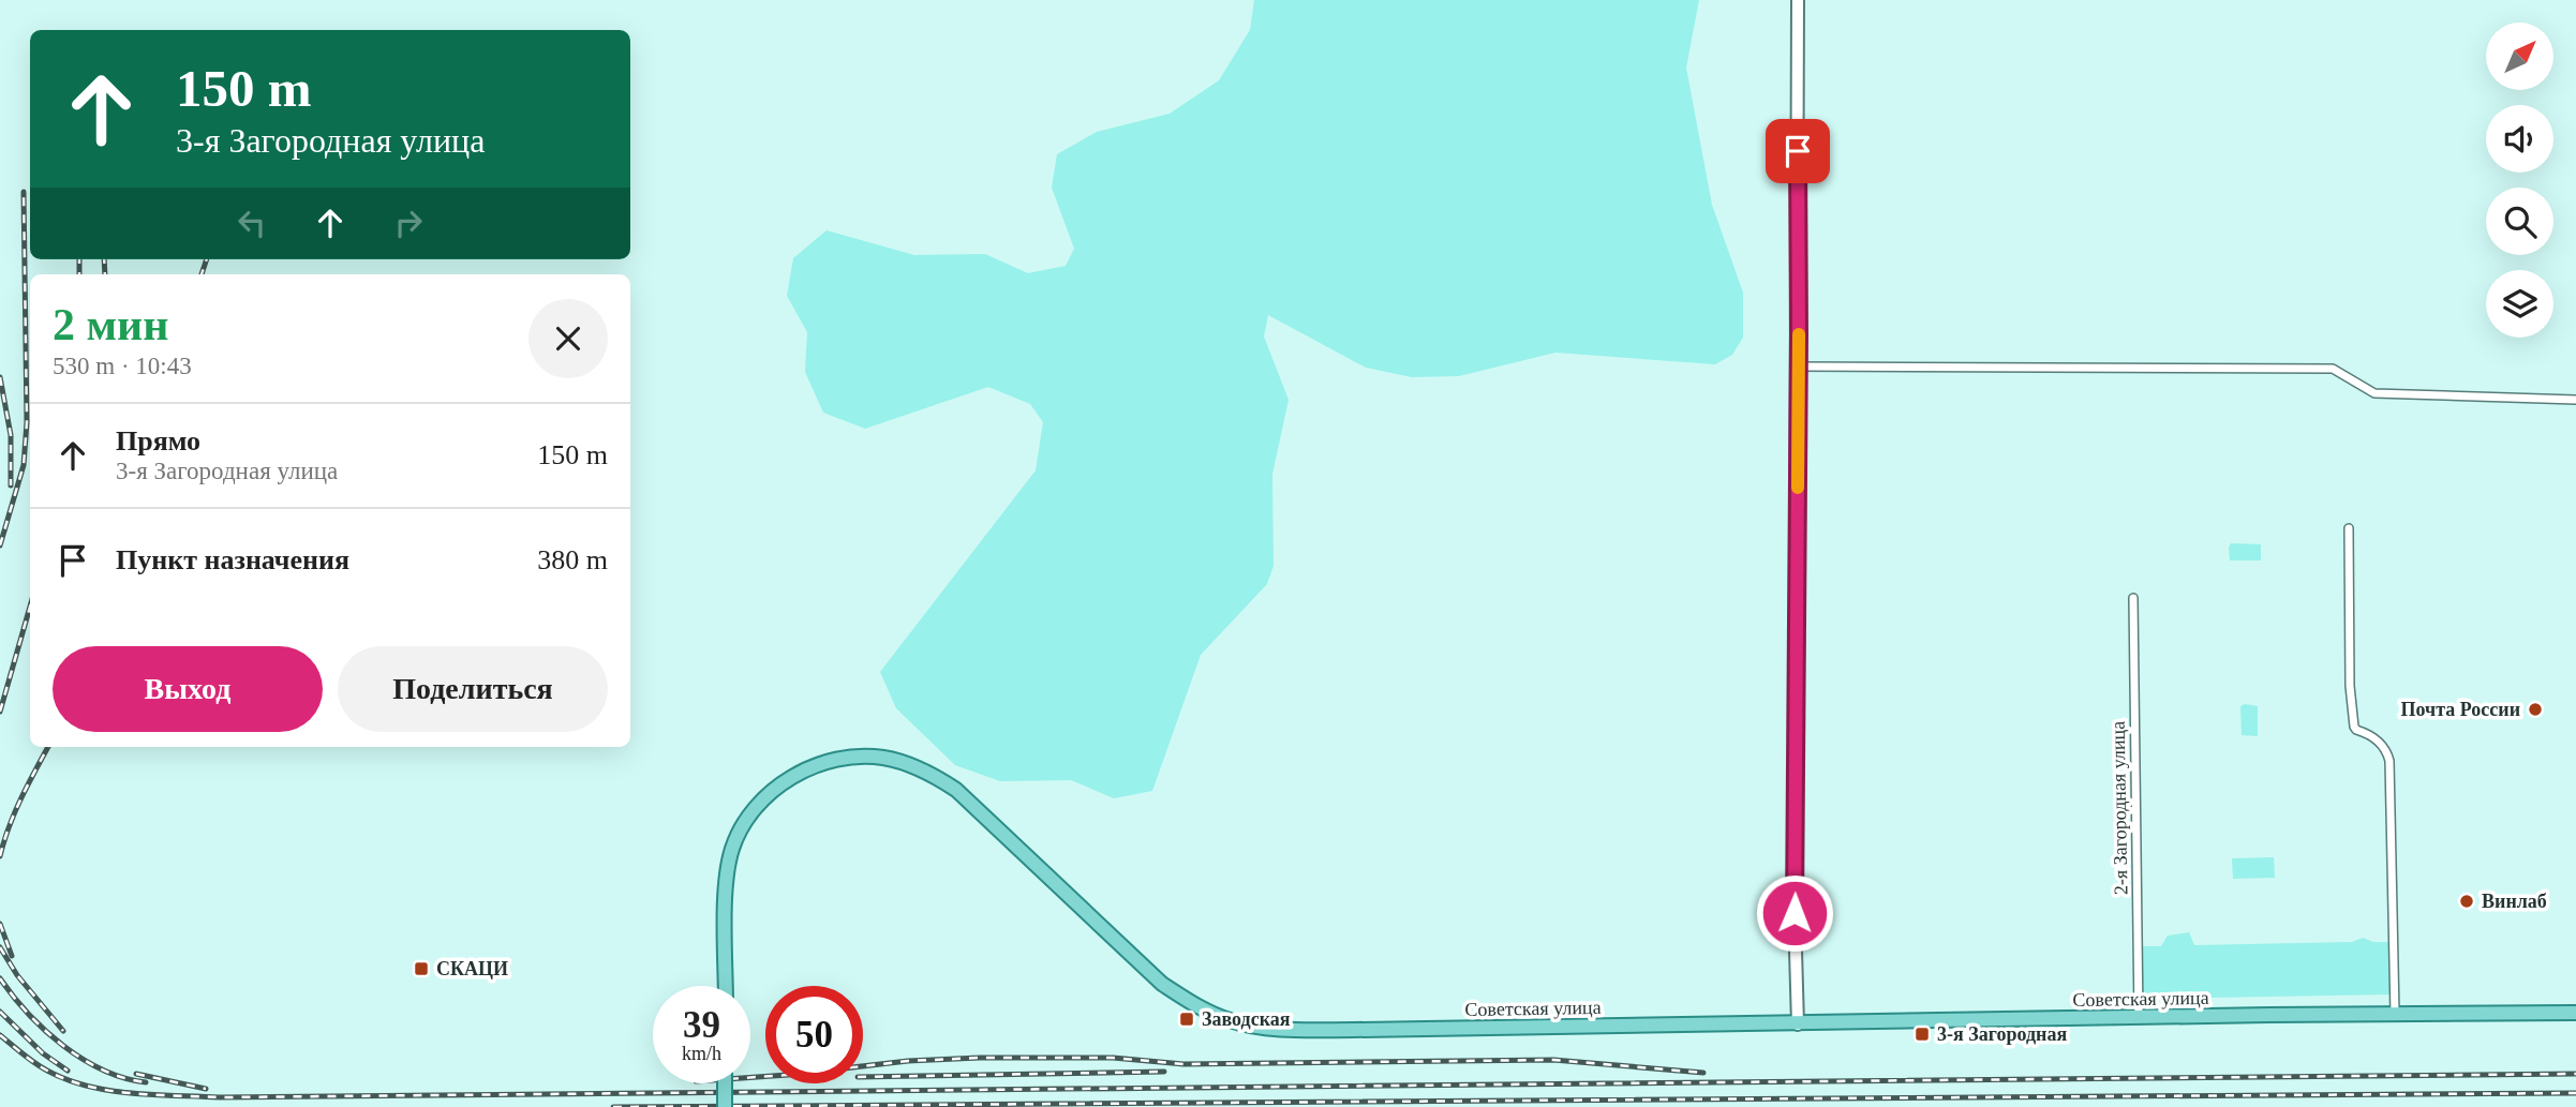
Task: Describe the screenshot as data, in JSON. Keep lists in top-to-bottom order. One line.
{"streets":{"main road":["Советская улица"],"street":["2-я Загородная улица"]},"crossings":[["2-я Загородная улица","Советская улица"]],"places":{"other":["Почта России","Винлаб"],"transit":["СКАЦИ","Заводская","3-я Загородная"]},"north":"top right","page":{"turn":["150 m","3-я Загородная улица"],"heading":["2 мин","530 m · 10:43"],"list":[{"name":"Прямо","note":"3-я Загородная улица","value":"150 m"},{"name":"Пункт назначения","value":"380 m"}],"buttons":["Выход","Поделиться"],"speed":"39 km/h","limit":"50"}}
